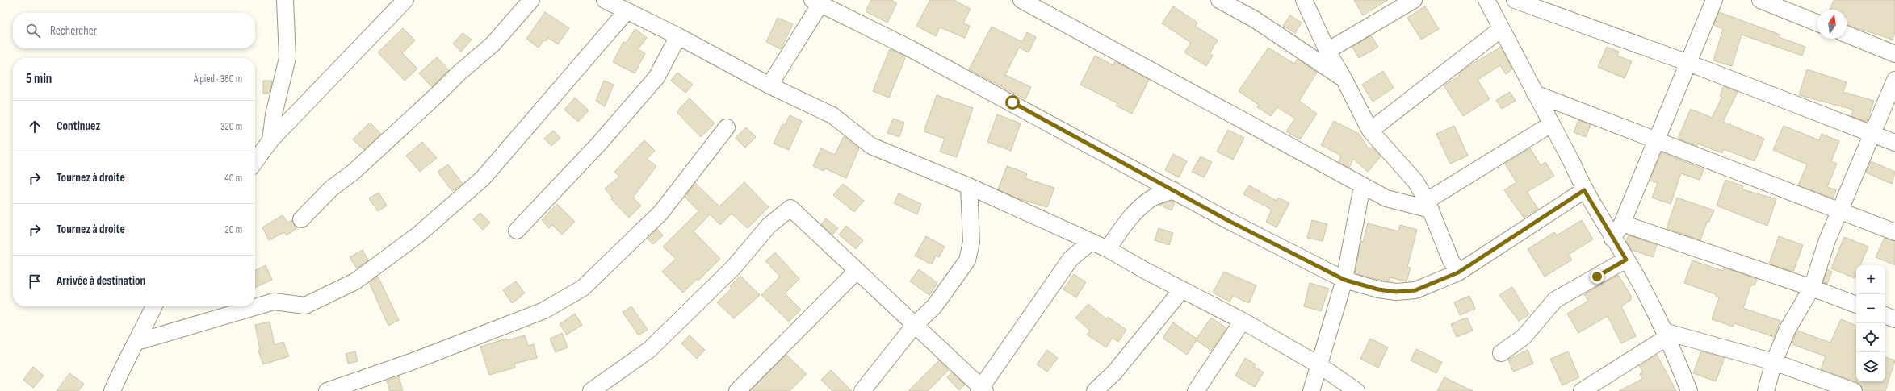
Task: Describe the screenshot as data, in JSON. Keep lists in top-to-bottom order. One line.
{"north":"top","page":{"search":"Rechercher","heading":["5 min","À pied · 380 m"],"list":[["Continuez","320 m"],["Tournez à droite","40 m"],["Tournez à droite","20 m"],"Arrivée à destination"],"map_buttons":["+","−"]}}
